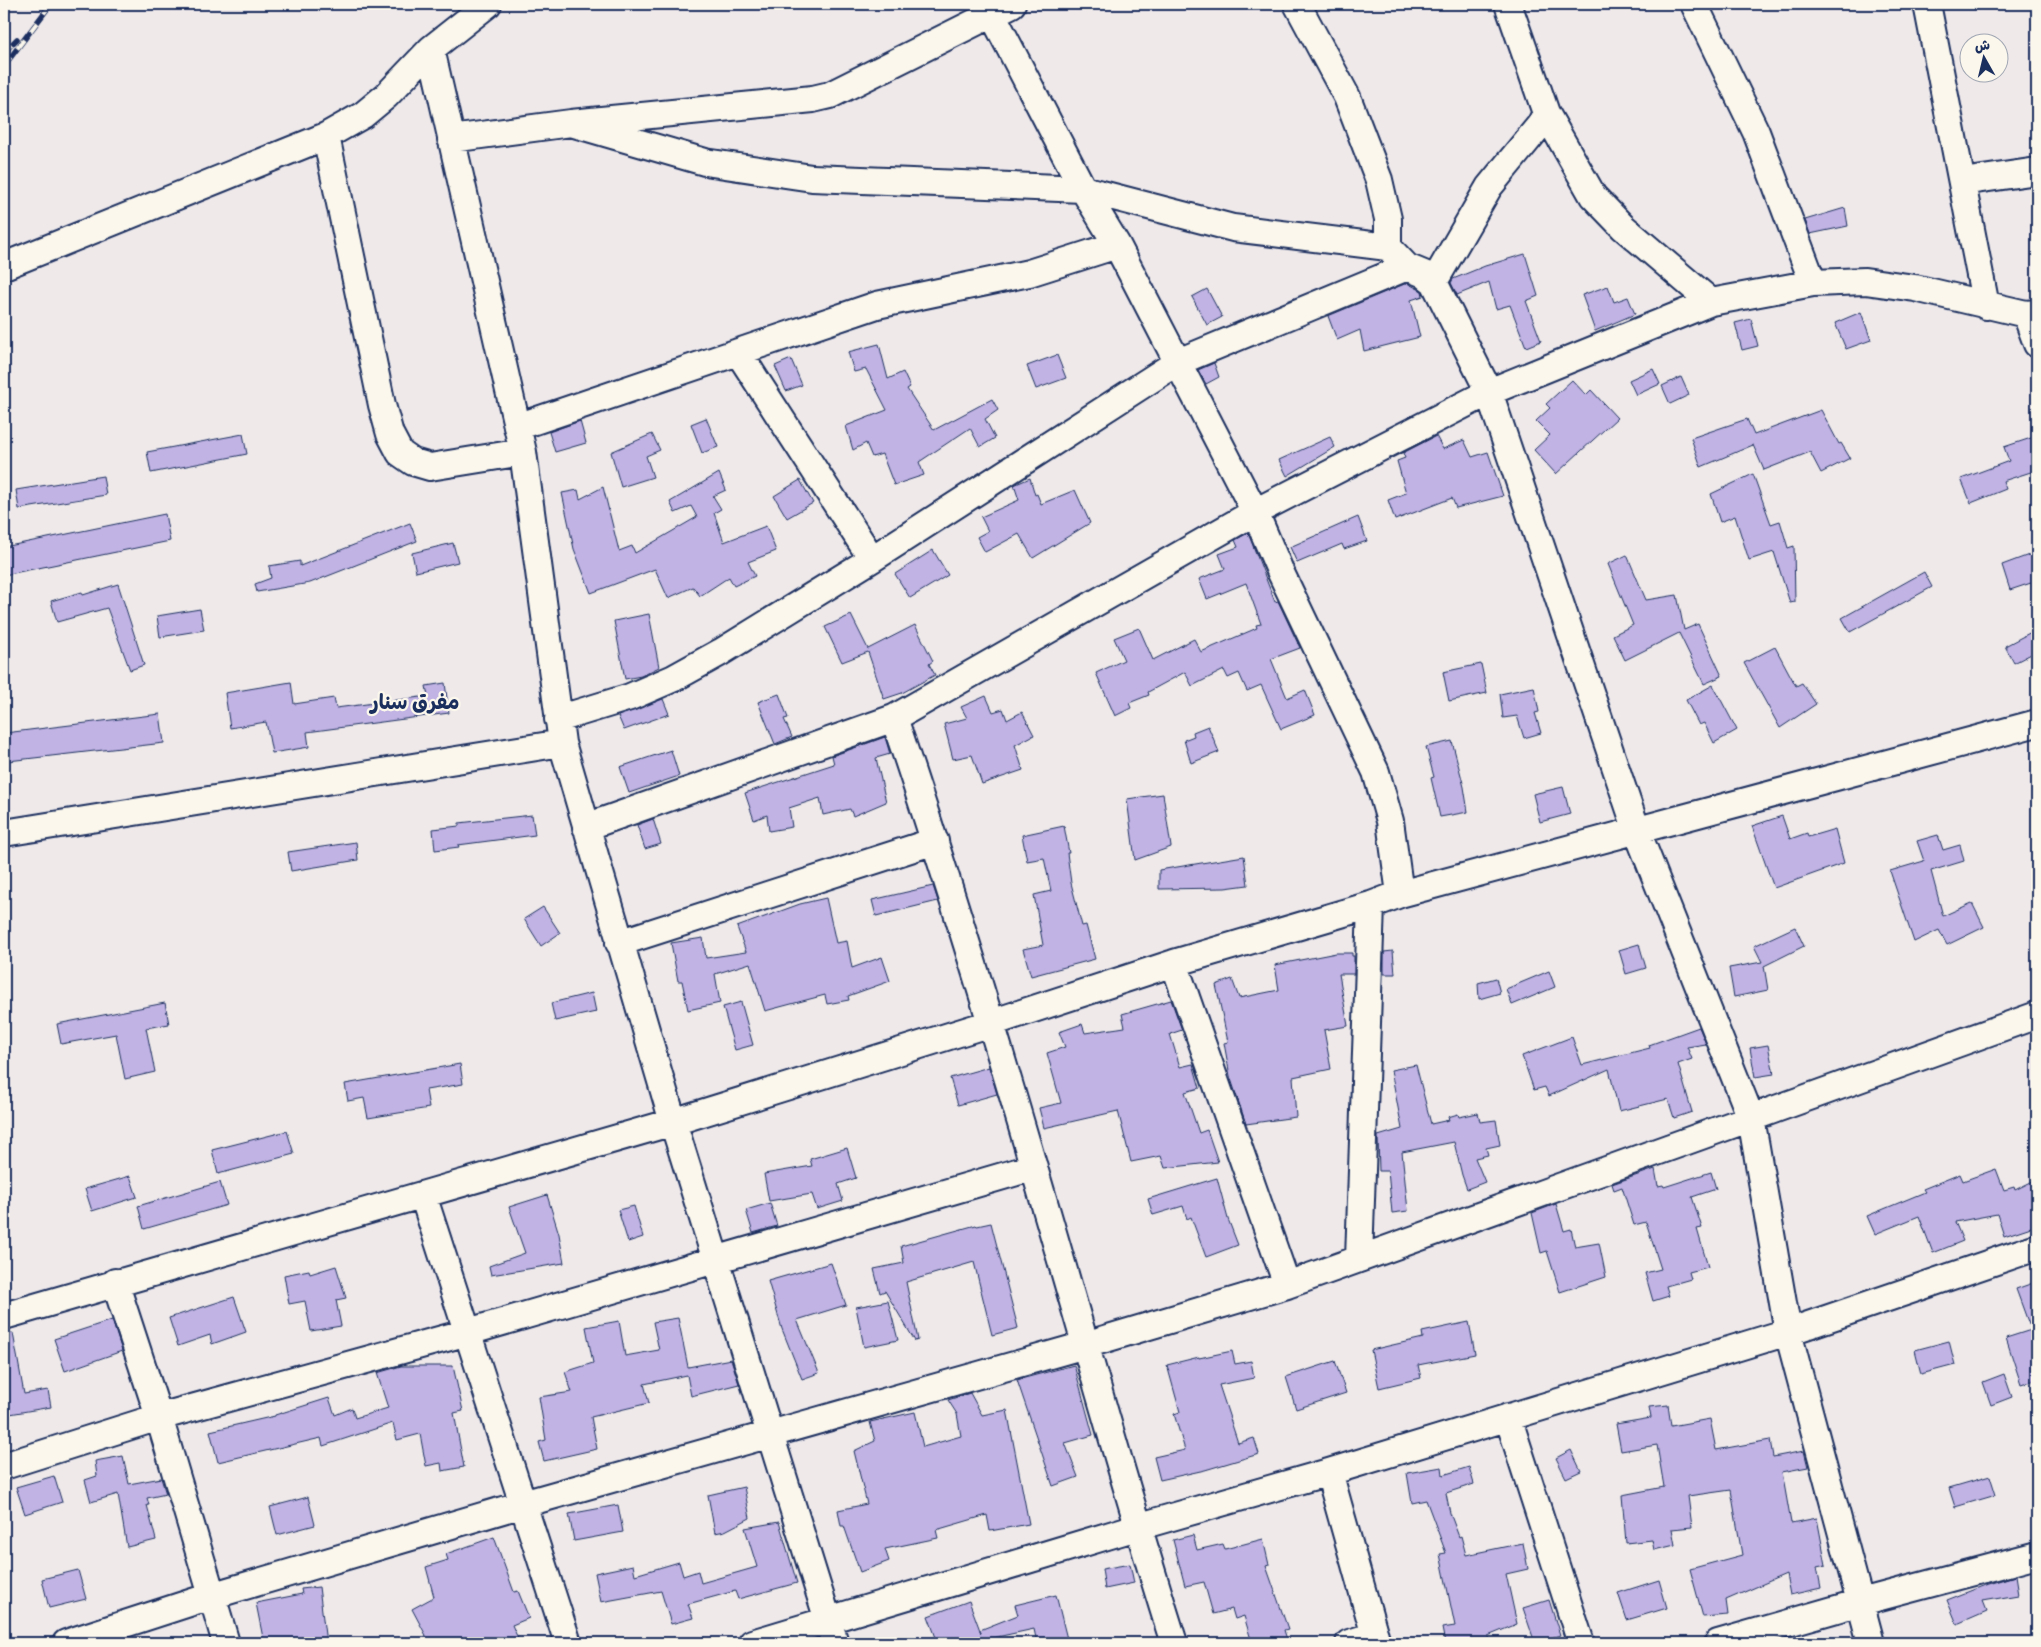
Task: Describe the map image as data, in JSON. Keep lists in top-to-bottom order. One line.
{"districts":["مفرق سنار"],"north":"top"}
